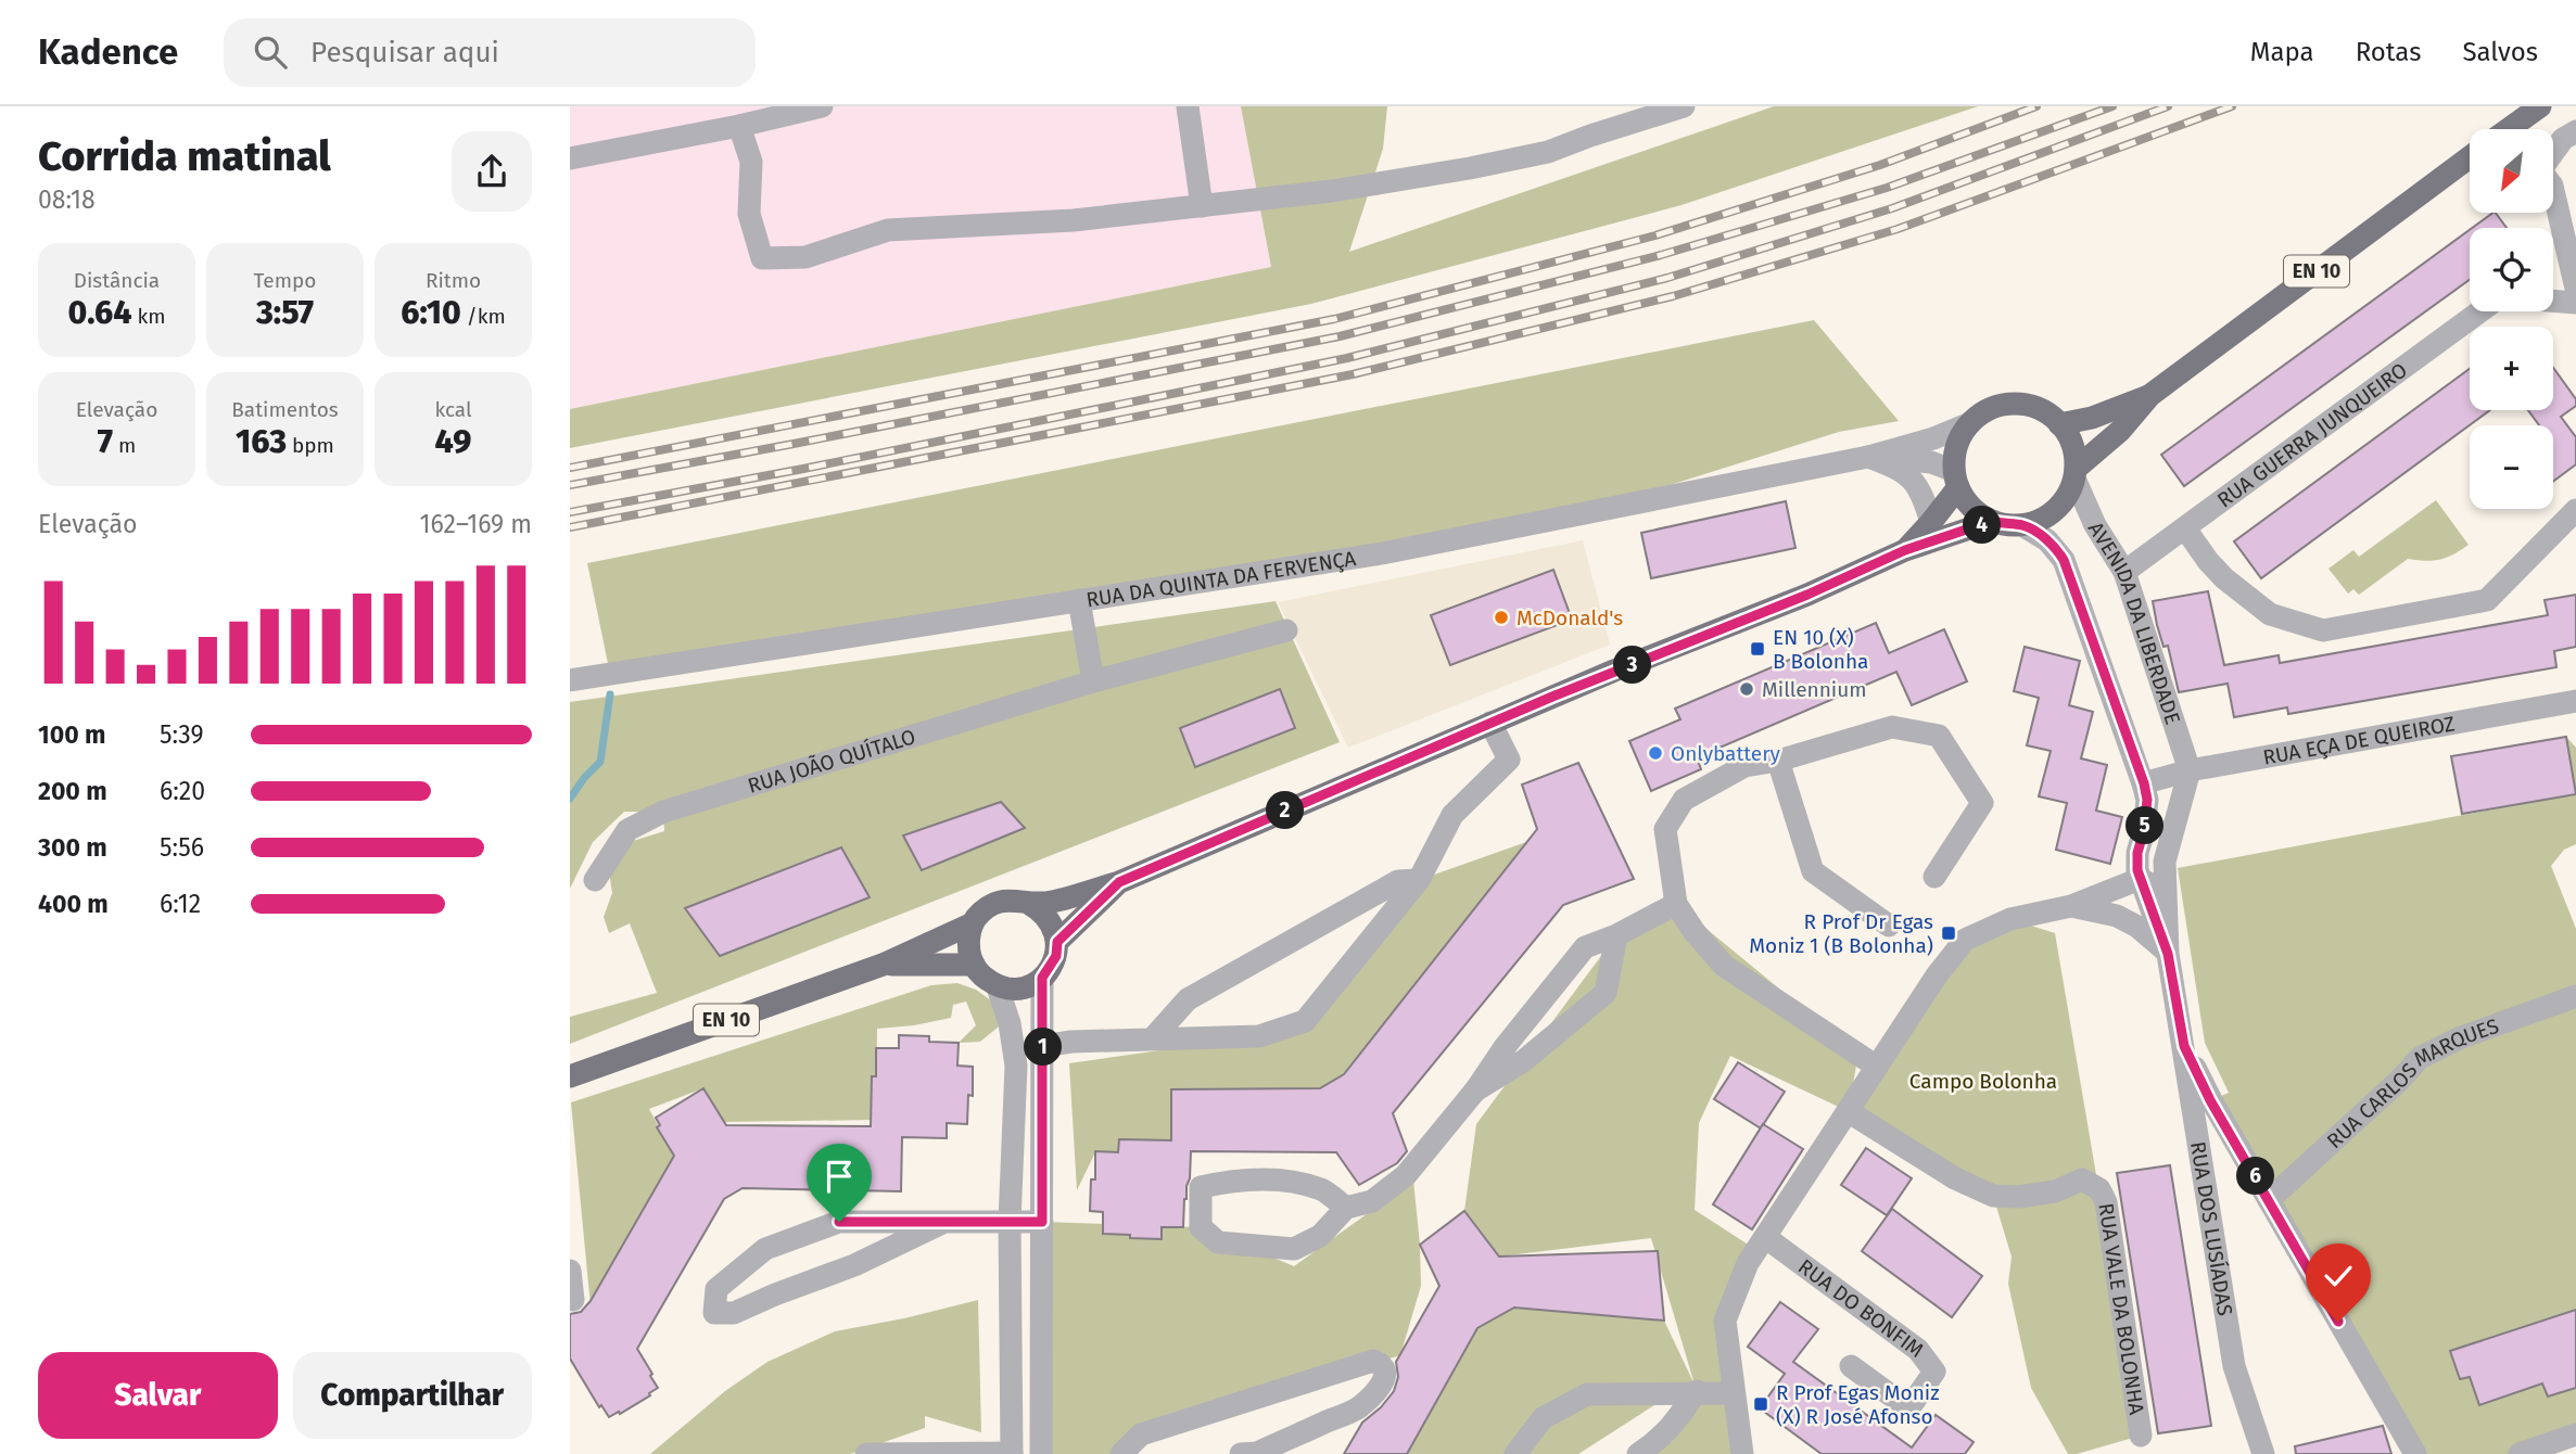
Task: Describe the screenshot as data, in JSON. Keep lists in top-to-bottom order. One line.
{"streets":{"main road":["EN 10"],"street":["RUA GUERRA JUNQUEIRO","RUA DA QUINTA DA FERVENÇA","AVENIDA DA LIBERDADE","RUA EÇA DE QUEIROZ","RUA JOÃO QUÍTALO","RUA CARLOS MARQUES","RUA DOS LUSÍADAS","RUA DO BONFIM","RUA VALE DA BOLONHA"]},"crossings":[["EN 10","RUA DA QUINTA DA FERVENÇA"],["EN 10","AVENIDA DA LIBERDADE"],["RUA GUERRA JUNQUEIRO","AVENIDA DA LIBERDADE"],["RUA DA QUINTA DA FERVENÇA","AVENIDA DA LIBERDADE"],["AVENIDA DA LIBERDADE","RUA EÇA DE QUEIROZ"],["AVENIDA DA LIBERDADE","RUA DOS LUSÍADAS"],["RUA EÇA DE QUEIROZ","RUA DOS LUSÍADAS"]],"parks":["Campo Bolonha"],"places":{"other":["McDonald's","Millennium","Onlybattery"],"transit":["EN 10 (X) B Bolonha","R Prof Dr Egas Moniz 1 (B Bolonha)","R Prof Egas Moniz (X) R José Afonso"]},"north":"bottom left","page":{"header":"Kadence","search":"Pesquisar aqui","nav":["Mapa","Rotas","Salvos"],"heading":["Corrida matinal","08:18"],"map_buttons":["+","−"],"stats":[["Distância","0.64 km"],["Tempo","3:57"],["Ritmo","6:10 /km"],["Elevação","7 m"],["Batimentos","163 bpm"],["kcal","49"]],"chart":["Elevação","162–169 m"],"pins":["4","3","2","5","1","6"],"list":[{"name":"100 m","note":"5:39"},{"name":"200 m","note":"6:20"},{"name":"300 m","note":"5:56"},{"name":"400 m","note":"6:12"}],"buttons":["Salvar","Compartilhar"]}}
